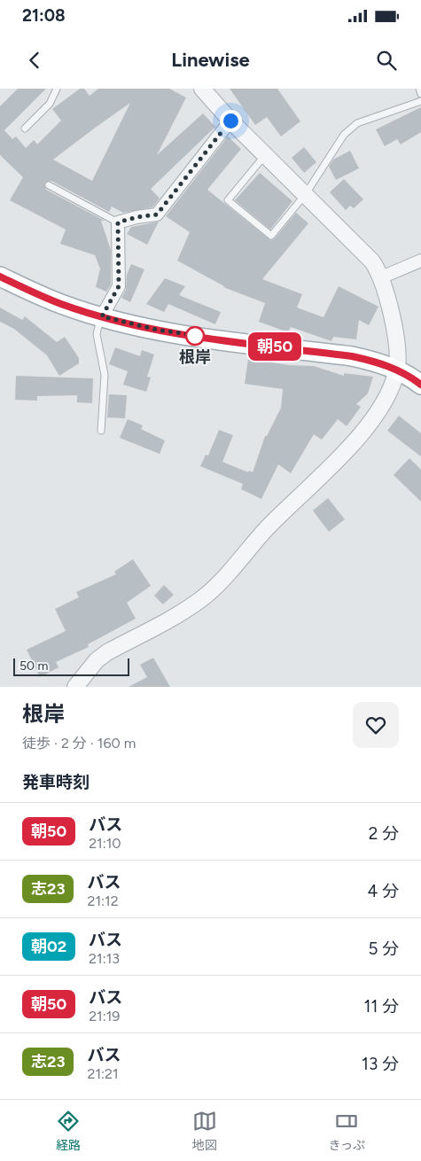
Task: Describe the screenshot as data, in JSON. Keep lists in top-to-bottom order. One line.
{"places":["根岸"],"lines":["bus line 朝50"],"scale_bar":"50 m","page":{"status":"21:08","header":"Linewise","on_map":"朝50","scale":"50 m","heading":[["根岸","徒歩 · 2 分 · 160 m"],"発車時刻"],"list":[{"mark":"朝50","name":"バス","note":"21:10","value":"2 分"},{"mark":"志23","name":"バス","note":"21:12","value":"4 分"},{"mark":"朝02","name":"バス","note":"21:13","value":"5 分"},{"mark":"朝50","name":"バス","note":"21:19","value":"11 分"},{"mark":"志23","name":"バス","note":"21:21","value":"13 分"}],"tabs":["経路","地図","きっぷ"]}}
